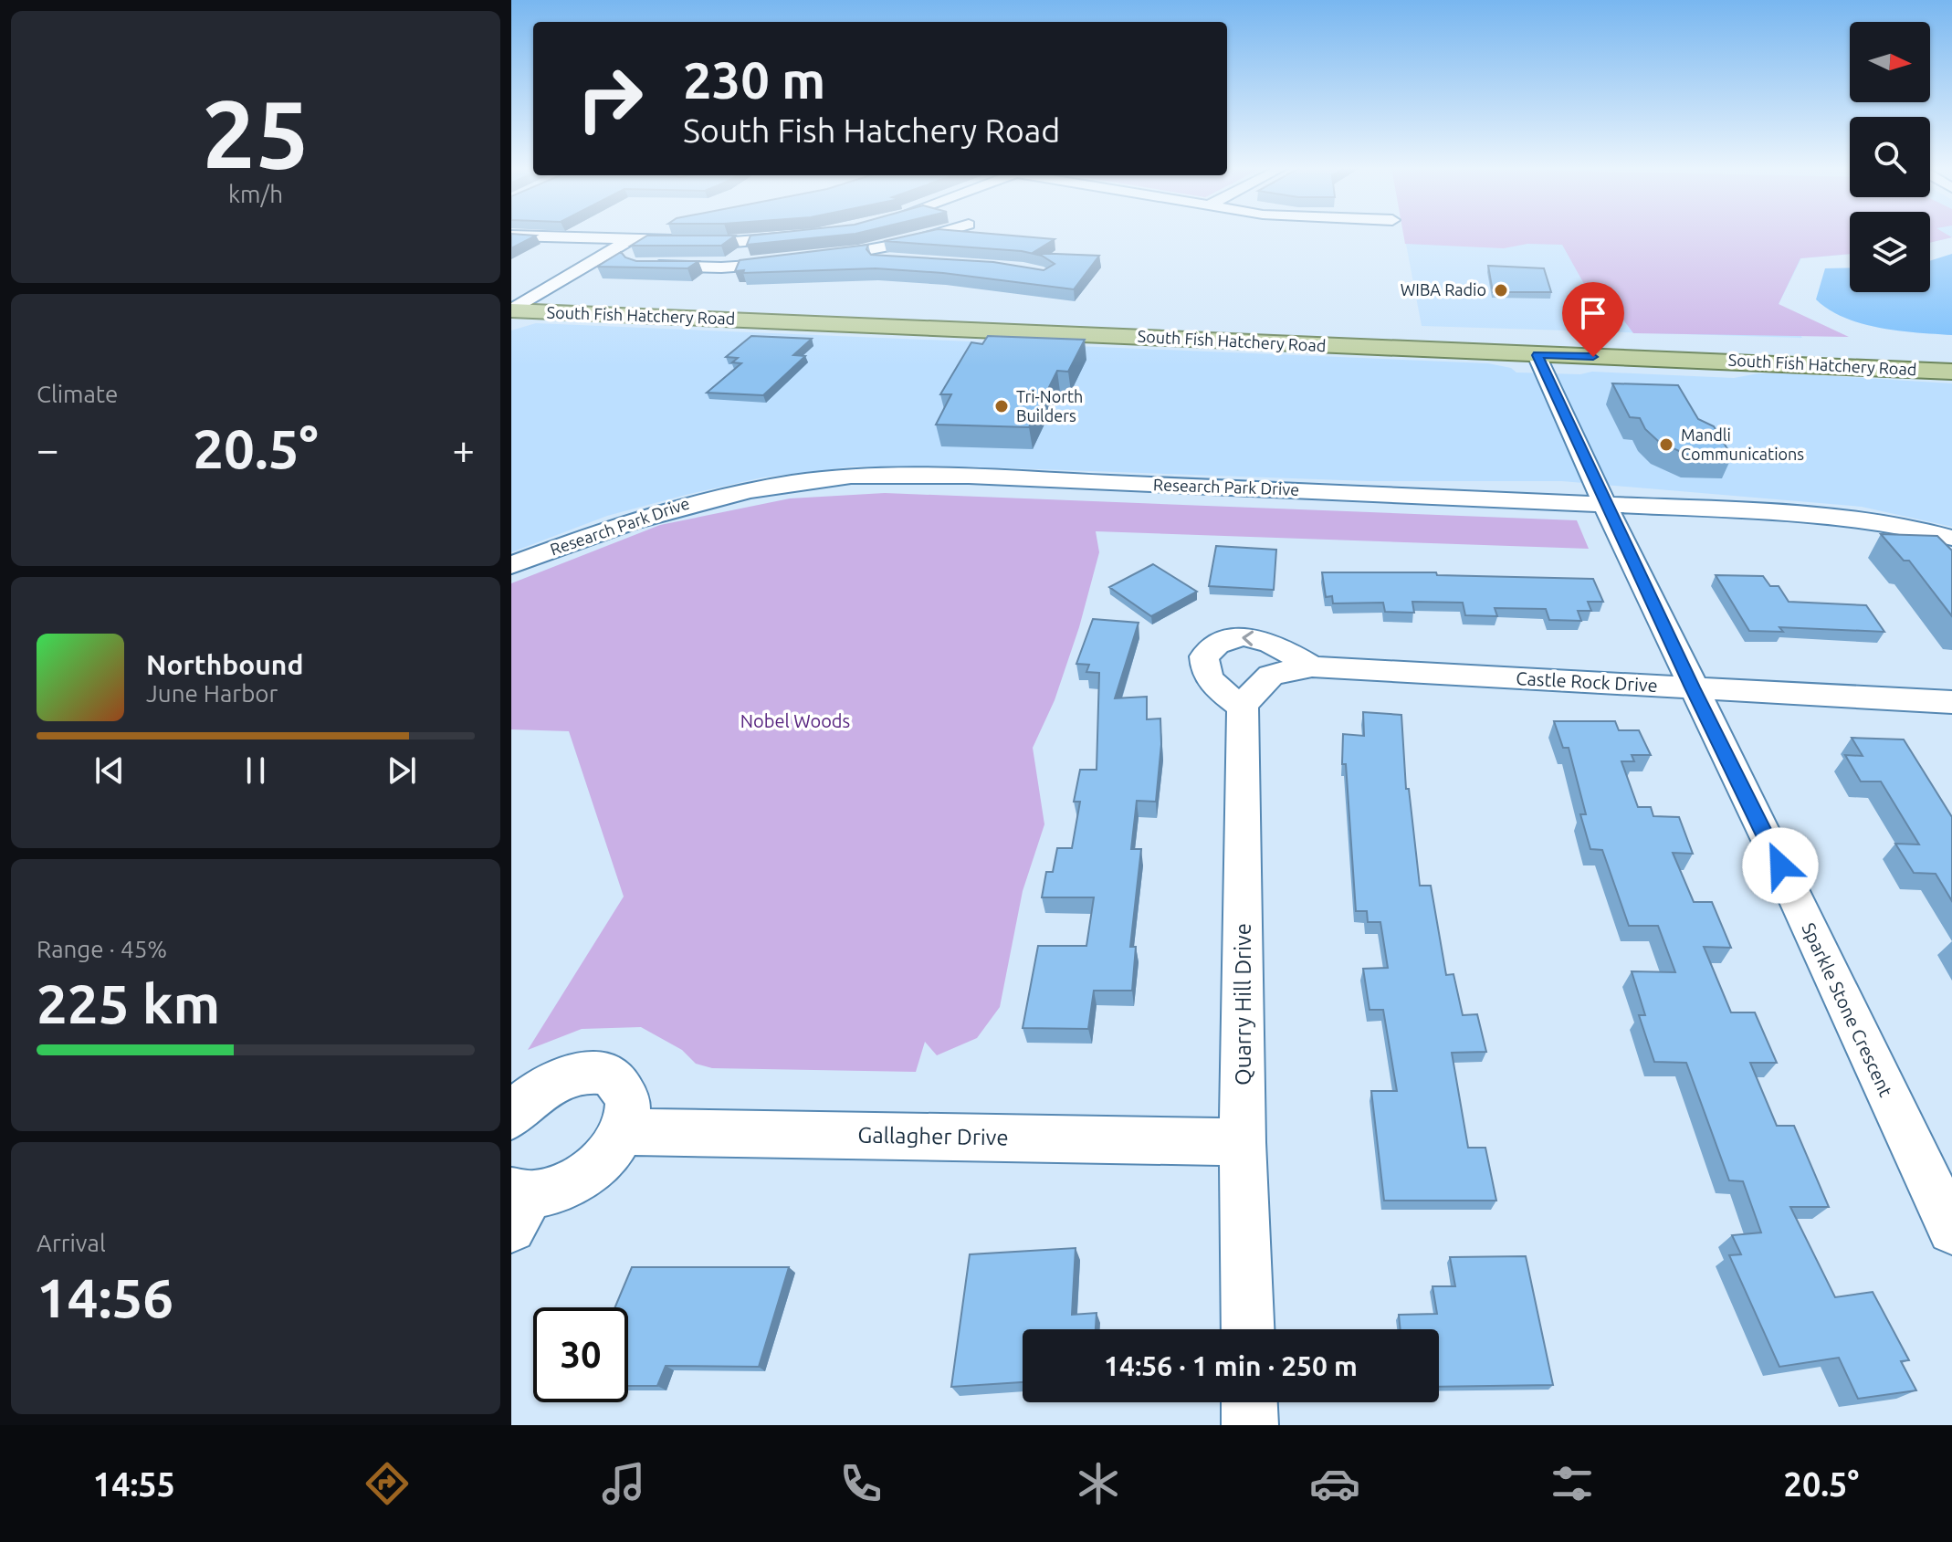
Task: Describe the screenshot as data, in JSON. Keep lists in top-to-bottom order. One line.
{"streets":{"main road":["South Fish Hatchery Road"],"street":["Research Park Drive","Castle Rock Drive","Quarry Hill Drive","Sparkle Stone Crescent","Gallagher Drive"]},"crossings":[["South Fish Hatchery Road","Sparkle Stone Crescent"],["Research Park Drive","Sparkle Stone Crescent"],["Castle Rock Drive","Quarry Hill Drive"],["Castle Rock Drive","Sparkle Stone Crescent"],["Quarry Hill Drive","Gallagher Drive"]],"parks":["Nobel Woods"],"places":["WIBA Radio","Tri-North Builders","Mandli Communications"],"north":"right","page":{"tile":[["25","km/h"],"Climate",["Range · 45%","225 km"],["Arrival","14:56"]],"turn":["230 m","South Fish Hatchery Road"],"heat":["−","20.5°","+"],"song":["Northbound","June Harbor"],"limit":"30","trip":"14:56 · 1 min · 250 m","tabs":["14:55","20.5°"]}}
